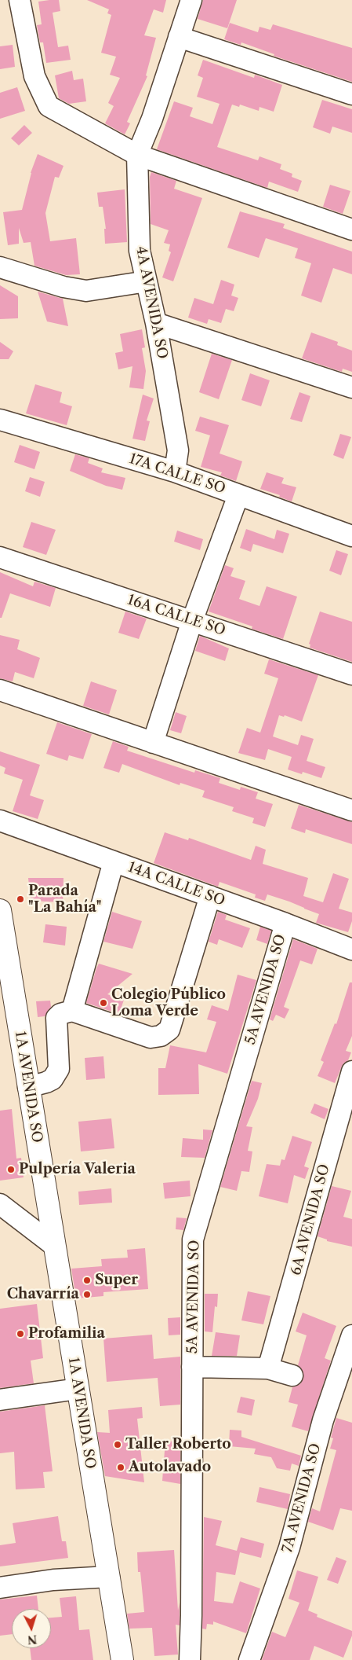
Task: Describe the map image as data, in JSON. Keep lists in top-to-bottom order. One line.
{"streets":{"highway":["1A AVENIDA SO"],"street":["4A AVENIDA SO","17A CALLE SO","16A CALLE SO","14A CALLE SO","5A AVENIDA SO","6A AVENIDA SO","7A AVENIDA SO"]},"crossings":[["4A AVENIDA SO","17A CALLE SO"],["14A CALLE SO","5A AVENIDA SO"]],"places":["Parada \"La Bahía\"","Colegio Público Loma Verde","Pulpería Valeria","Super","Chavarría","Profamilia","Taller Roberto","Autolavado"],"north":"bottom"}
